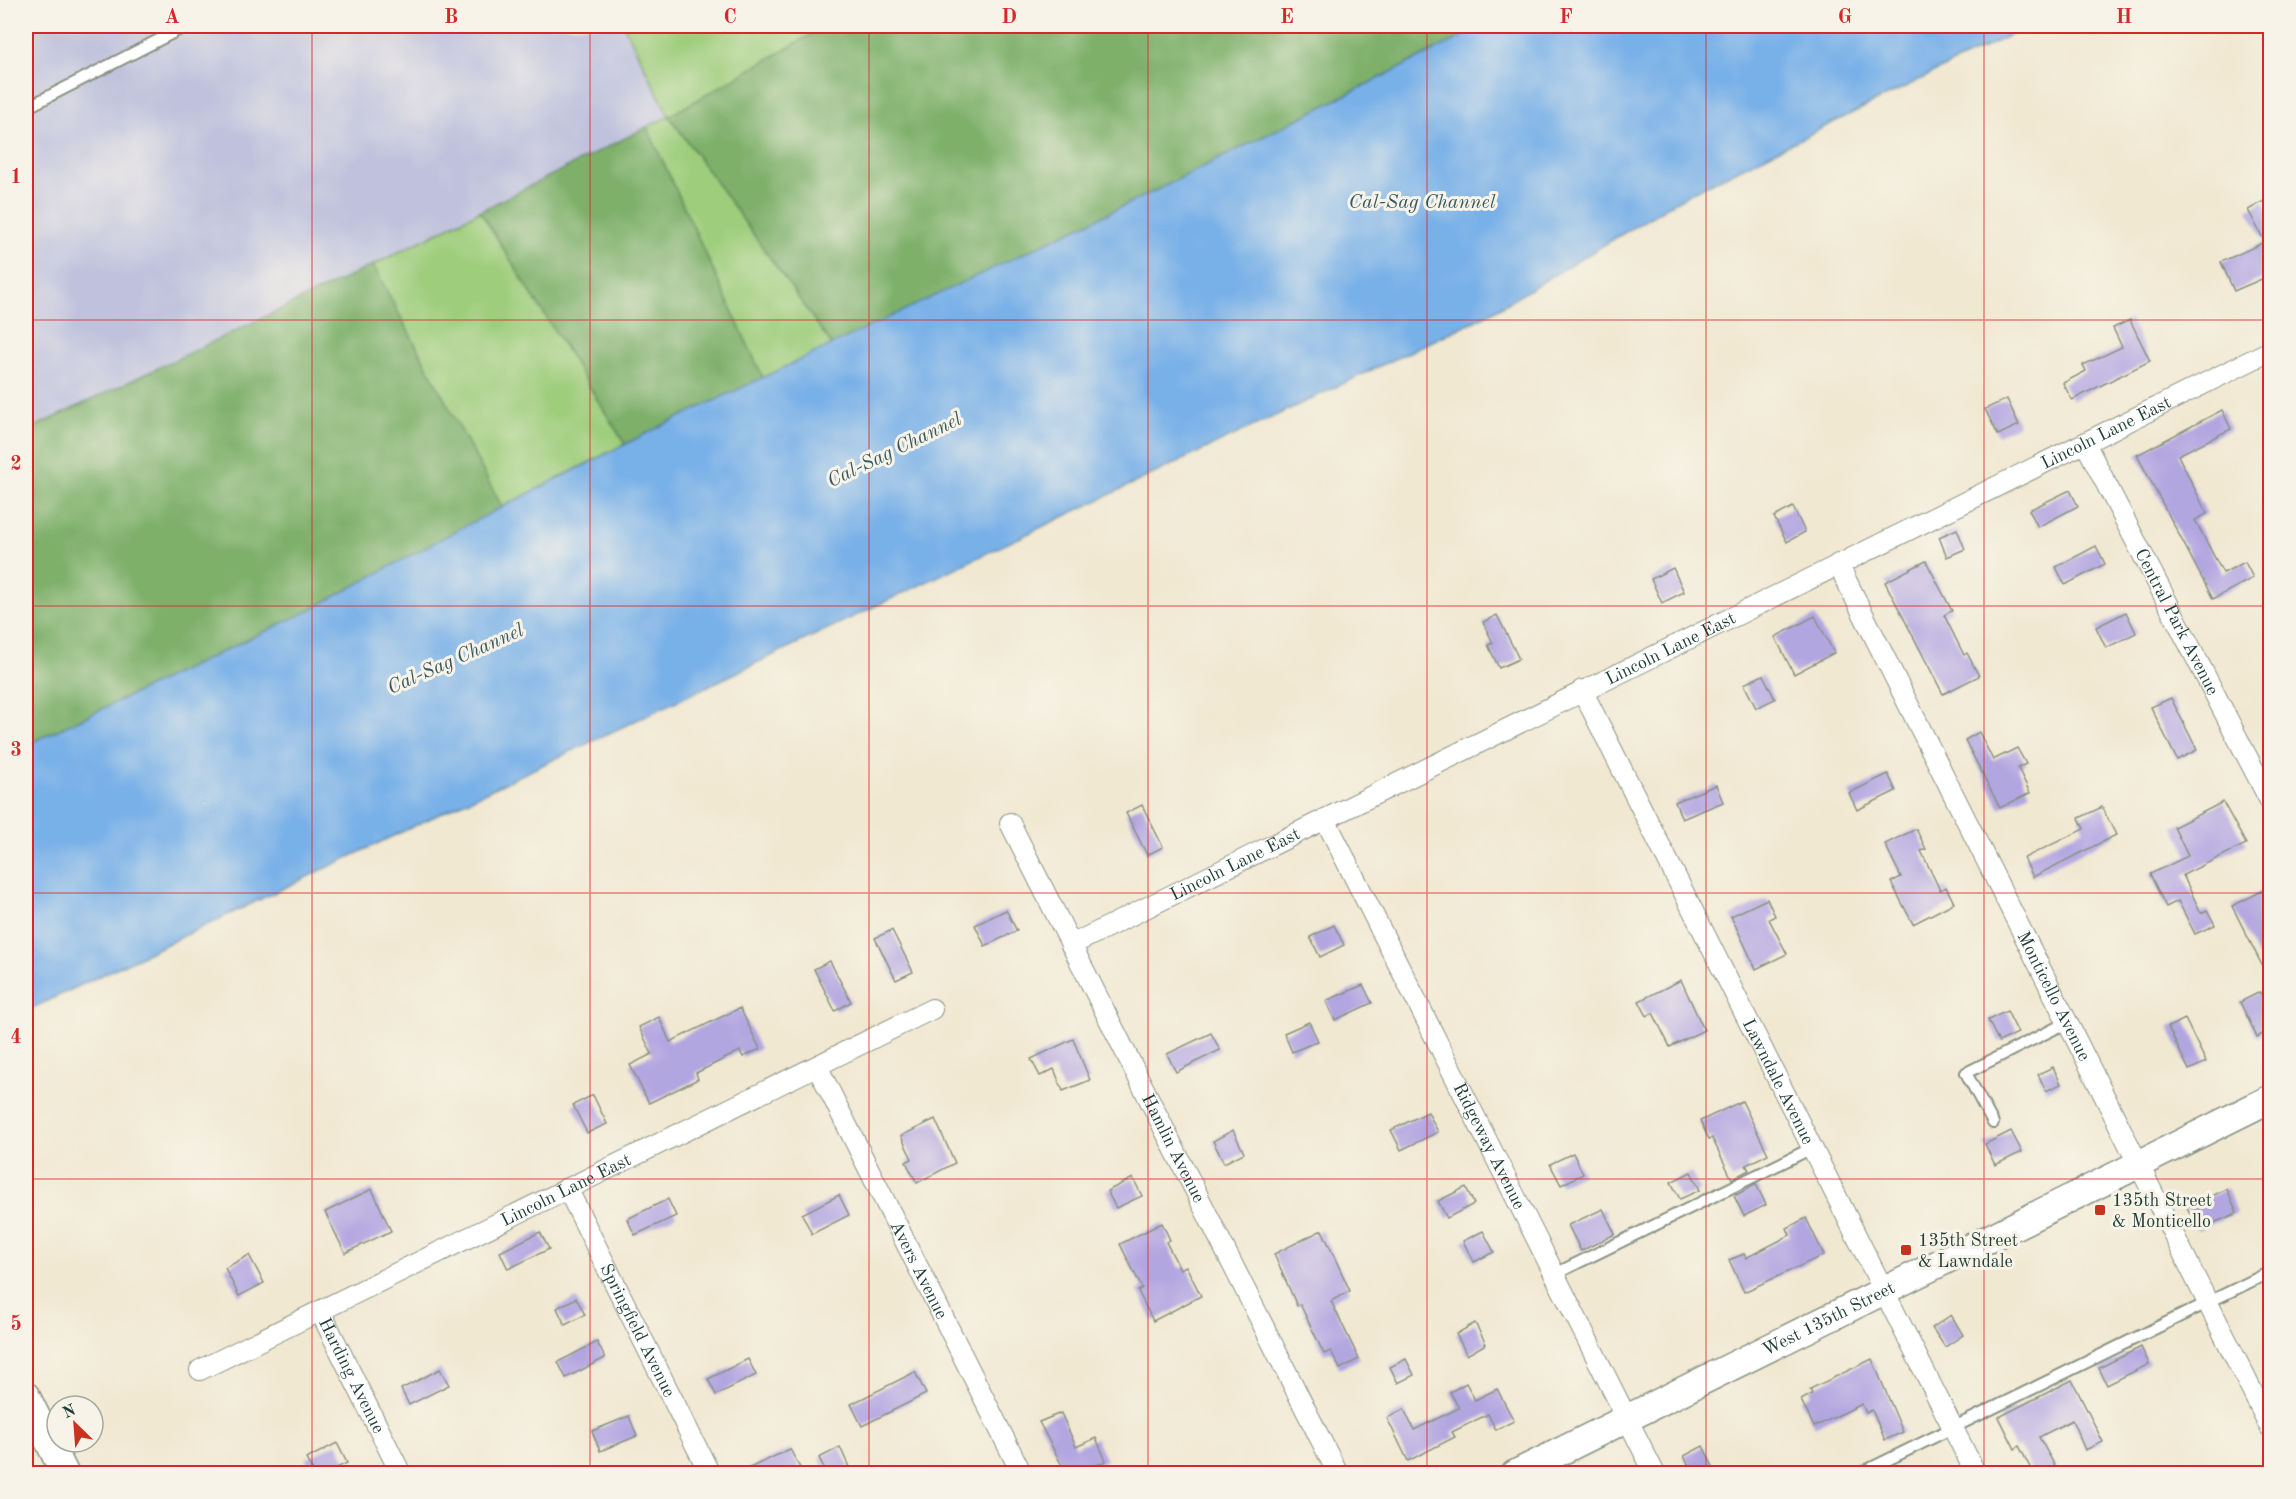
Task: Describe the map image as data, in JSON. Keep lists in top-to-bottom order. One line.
{"streets":{"street":["Lincoln Lane East","Central Park Avenue","Monticello Avenue","Lawndale Avenue","Ridgeway Avenue","Hamlin Avenue","Avers Avenue","West 135th Street","Springfield Avenue","Harding Avenue"]},"crossings":[["Lincoln Lane East","Central Park Avenue"],["Lincoln Lane East","Monticello Avenue"],["Lincoln Lane East","Lawndale Avenue"],["Lincoln Lane East","Ridgeway Avenue"],["Lincoln Lane East","Hamlin Avenue"],["Lincoln Lane East","Avers Avenue"],["Lincoln Lane East","Springfield Avenue"],["Lincoln Lane East","Harding Avenue"],["Monticello Avenue","West 135th Street"],["Lawndale Avenue","West 135th Street"],["Ridgeway Avenue","West 135th Street"]],"water":["Cal-Sag Channel"],"places":{"transit":["135th Street & Monticello","135th Street & Lawndale"]},"north":"top left","grid":{"columns":["A","B","C","D","E","F","G","H"],"rows":["1","2","3","4","5"]}}
